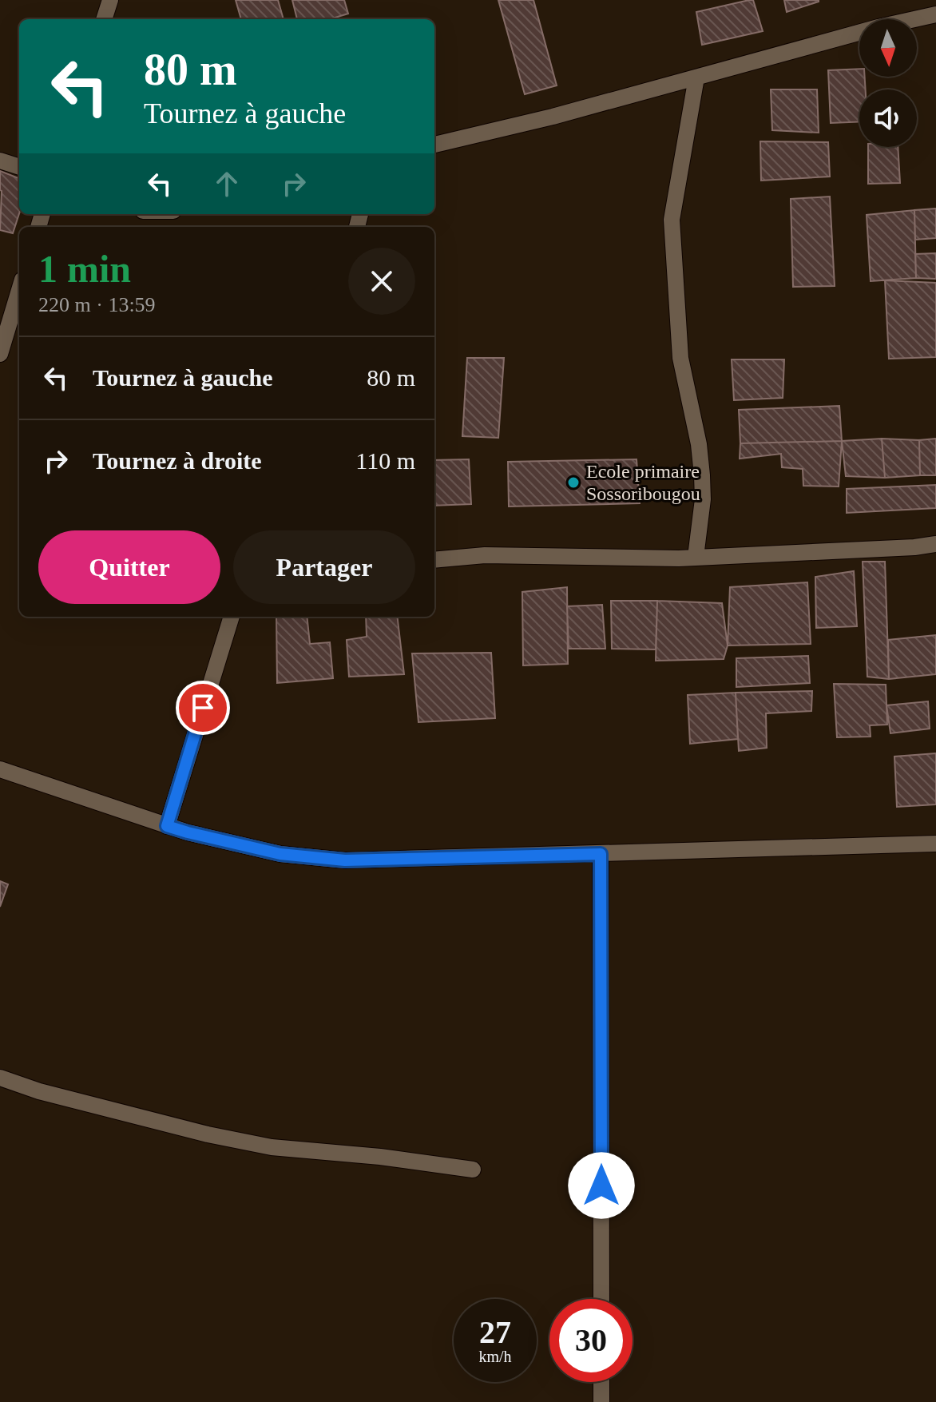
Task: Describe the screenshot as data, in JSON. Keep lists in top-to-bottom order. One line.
{"places":["Ecole primaire Sossoribougou"],"north":"bottom","page":{"turn":["80 m","Tournez à gauche"],"heading":["1 min","220 m · 13:59"],"list":[{"name":"Tournez à gauche","value":"80 m"},{"name":"Tournez à droite","value":"110 m"}],"buttons":["Quitter","Partager"],"speed":"27 km/h","limit":"30"}}
